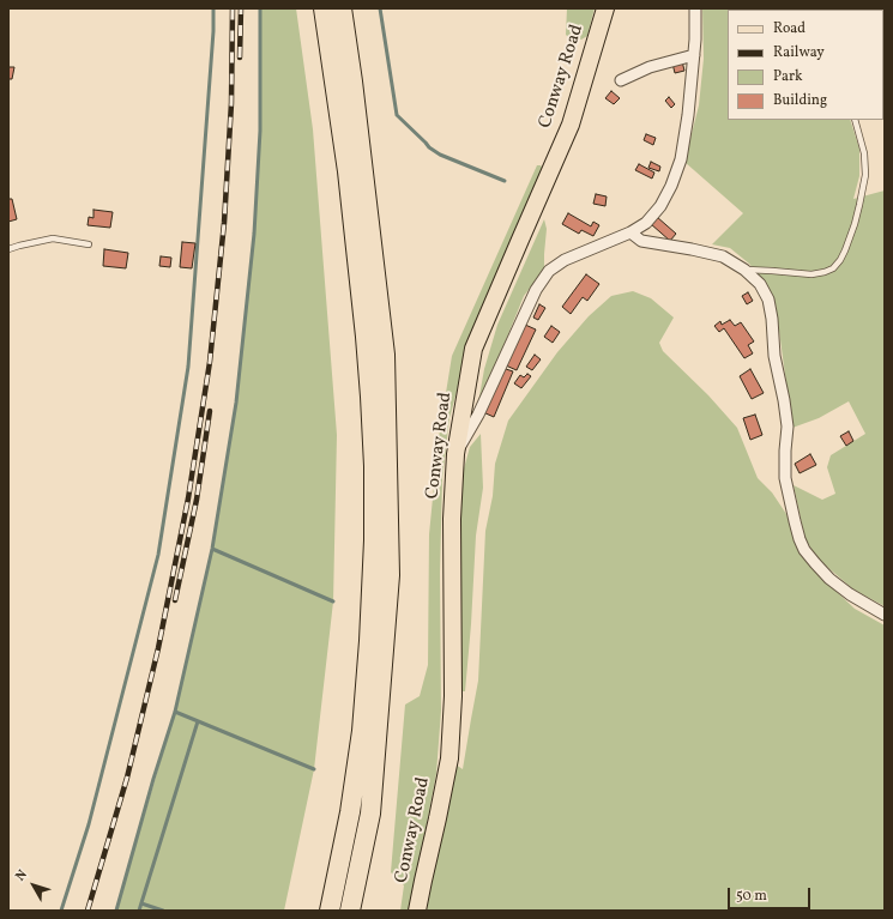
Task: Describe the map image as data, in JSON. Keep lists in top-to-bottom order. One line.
{"streets":{"main road":["Conway Road"]},"legend":["Road","Railway","Park","Building"],"scale_bar":"50 m","north":"top left"}
